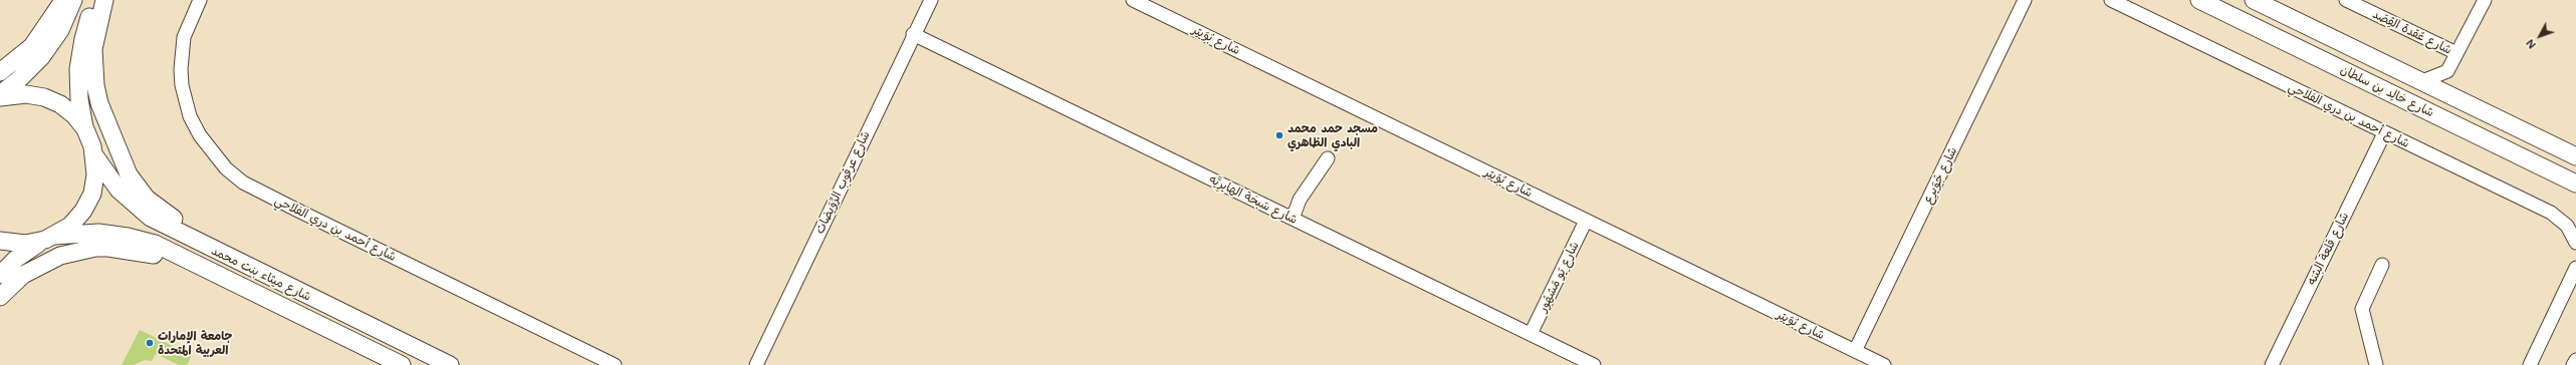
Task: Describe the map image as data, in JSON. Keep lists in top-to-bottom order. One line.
{"streets":{"main road":["شارع خالِد بن سلطان","شارع ميثاء بنت محمد"],"street":["شارع عُقدة القِصَد","شارع بُوَيتِر","شارع أحمد بن دري الفلاحي","شارع جُوَيرِع","شارع عرقوب الرِّوَيضات","شارع سَبخة الهايرِيَّه","شارع قلعة البثنه","شارع يَو مَشهُور"]},"crossings":[["شارع بُوَيتِر","شارع جُوَيرِع"],["شارع بُوَيتِر","شارع يَو مَشهُور"],["شارع أحمد بن دري الفلاحي","شارع قلعة البثنه"],["شارع عرقوب الرِّوَيضات","شارع سَبخة الهايرِيَّه"],["شارع سَبخة الهايرِيَّه","شارع يَو مَشهُور"]],"places":["مسجد حمد محمد البادي الظاهري","جامعة الإمارات العربية المتحدة"],"north":"bottom left"}
